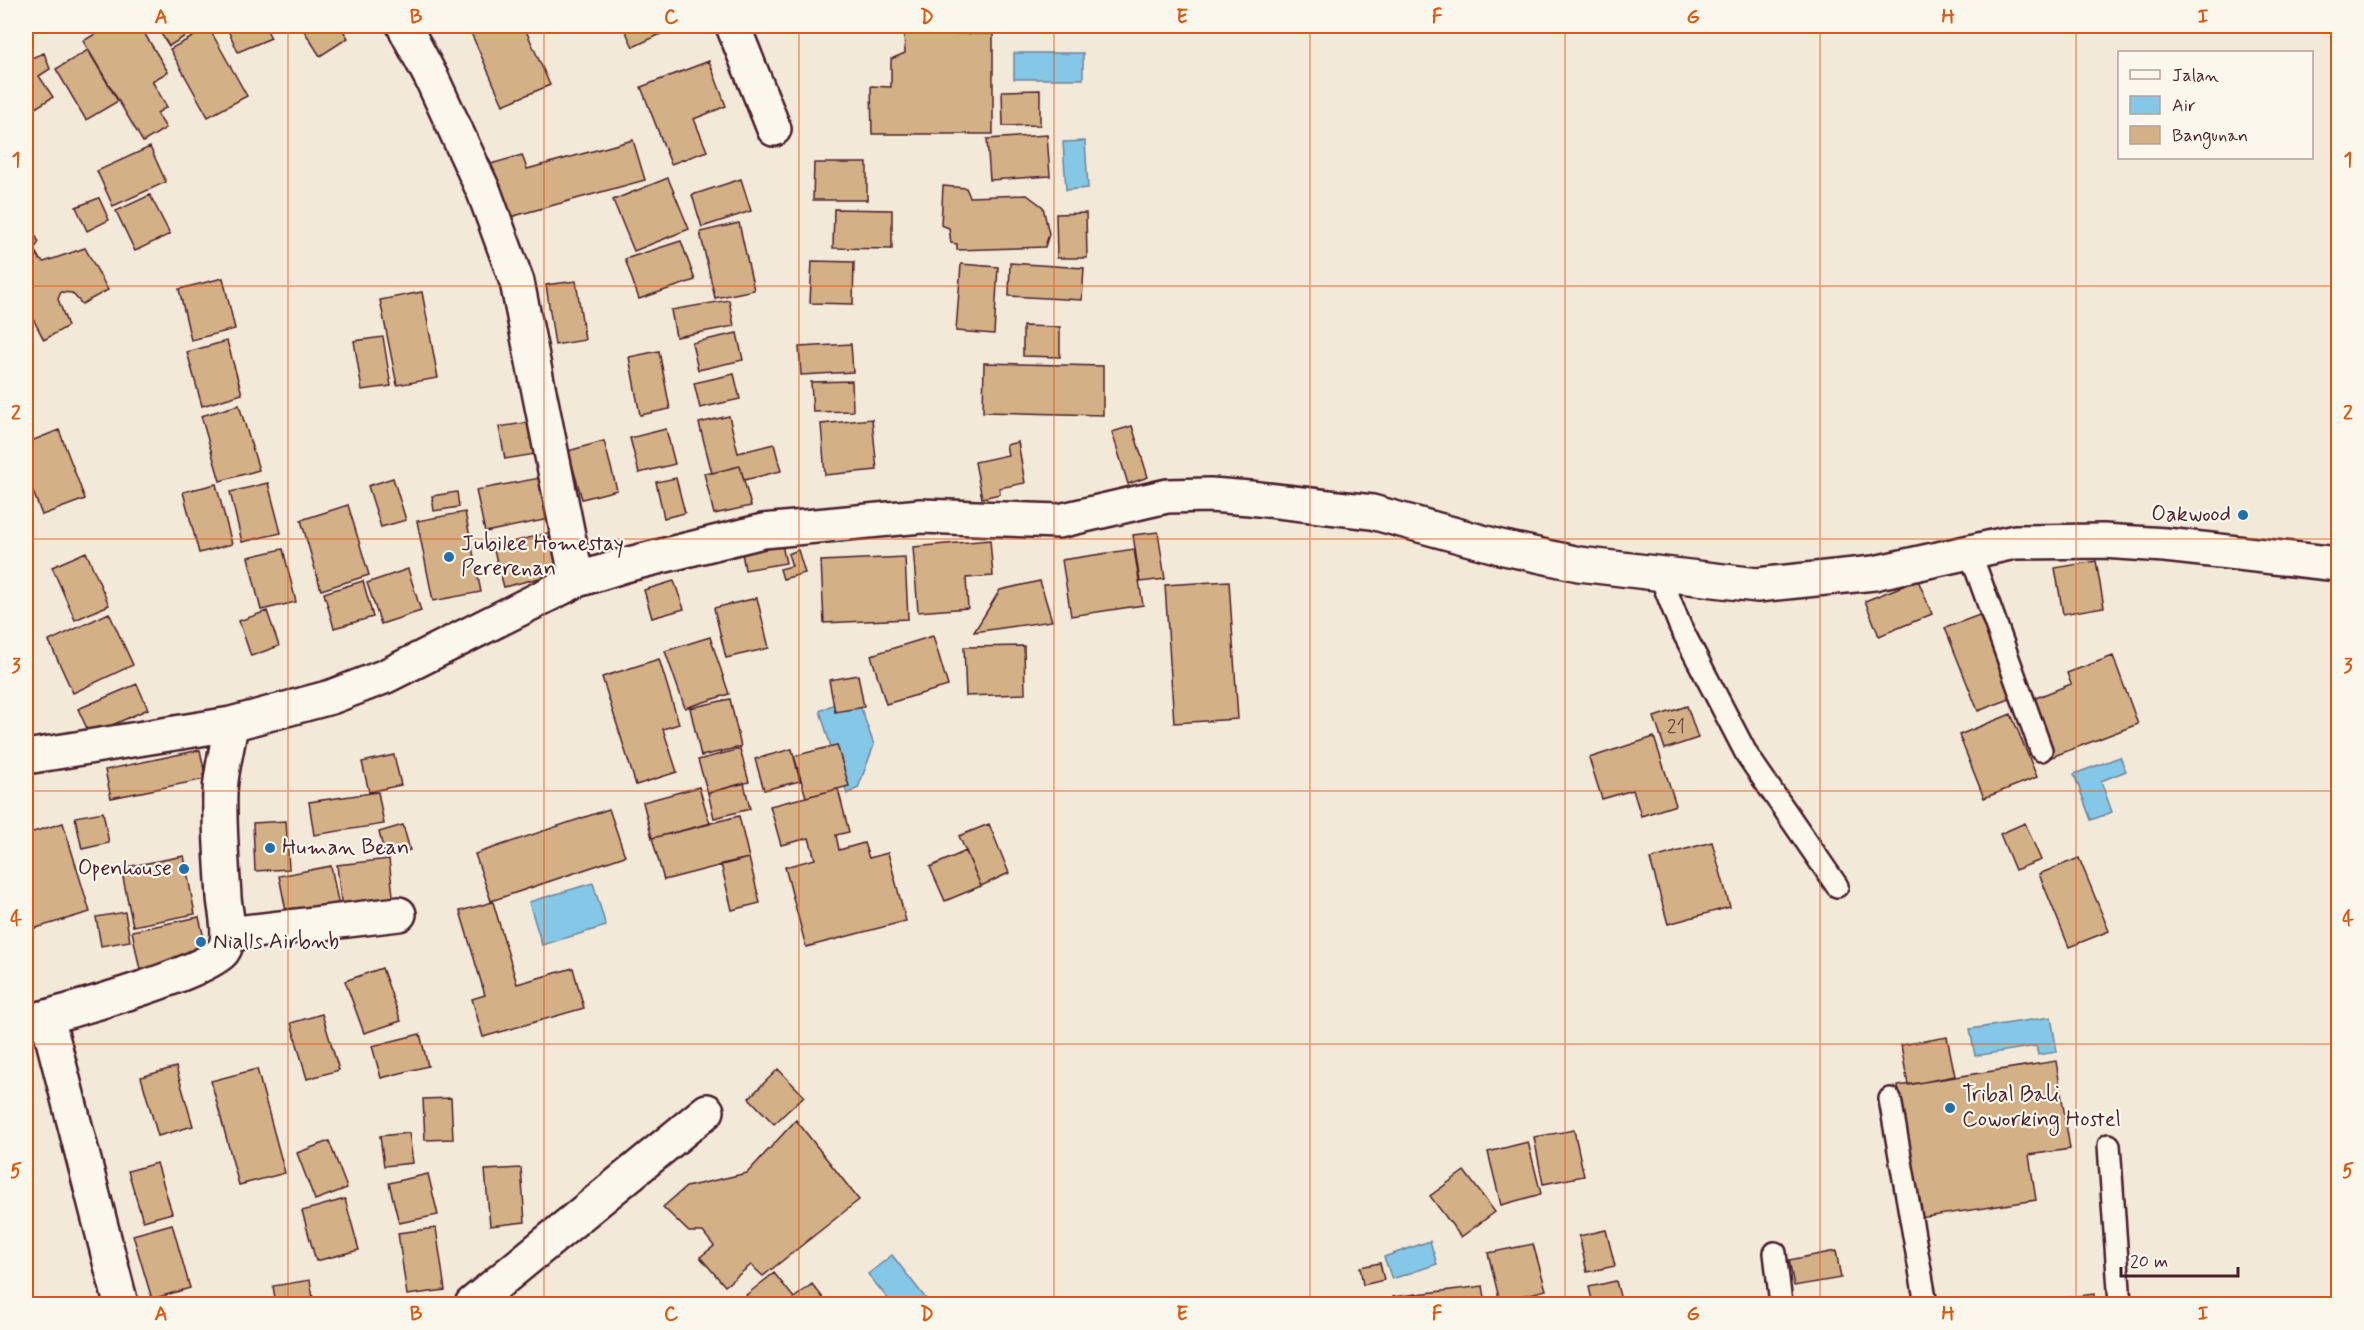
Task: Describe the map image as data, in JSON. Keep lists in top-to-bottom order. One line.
{"places":["Oakwood","Jubilee Homestay Pererenan","Human Bean","Openhouse","Nialls Airbnb","Tribal Bali Coworking Hostel"],"house_numbers":["21"],"legend":["Jalan","Air","Bangunan"],"scale_bar":"20 m","grid":{"columns":["A","B","C","D","E","F","G","H","I"],"rows":["1","2","3","4","5"]}}
